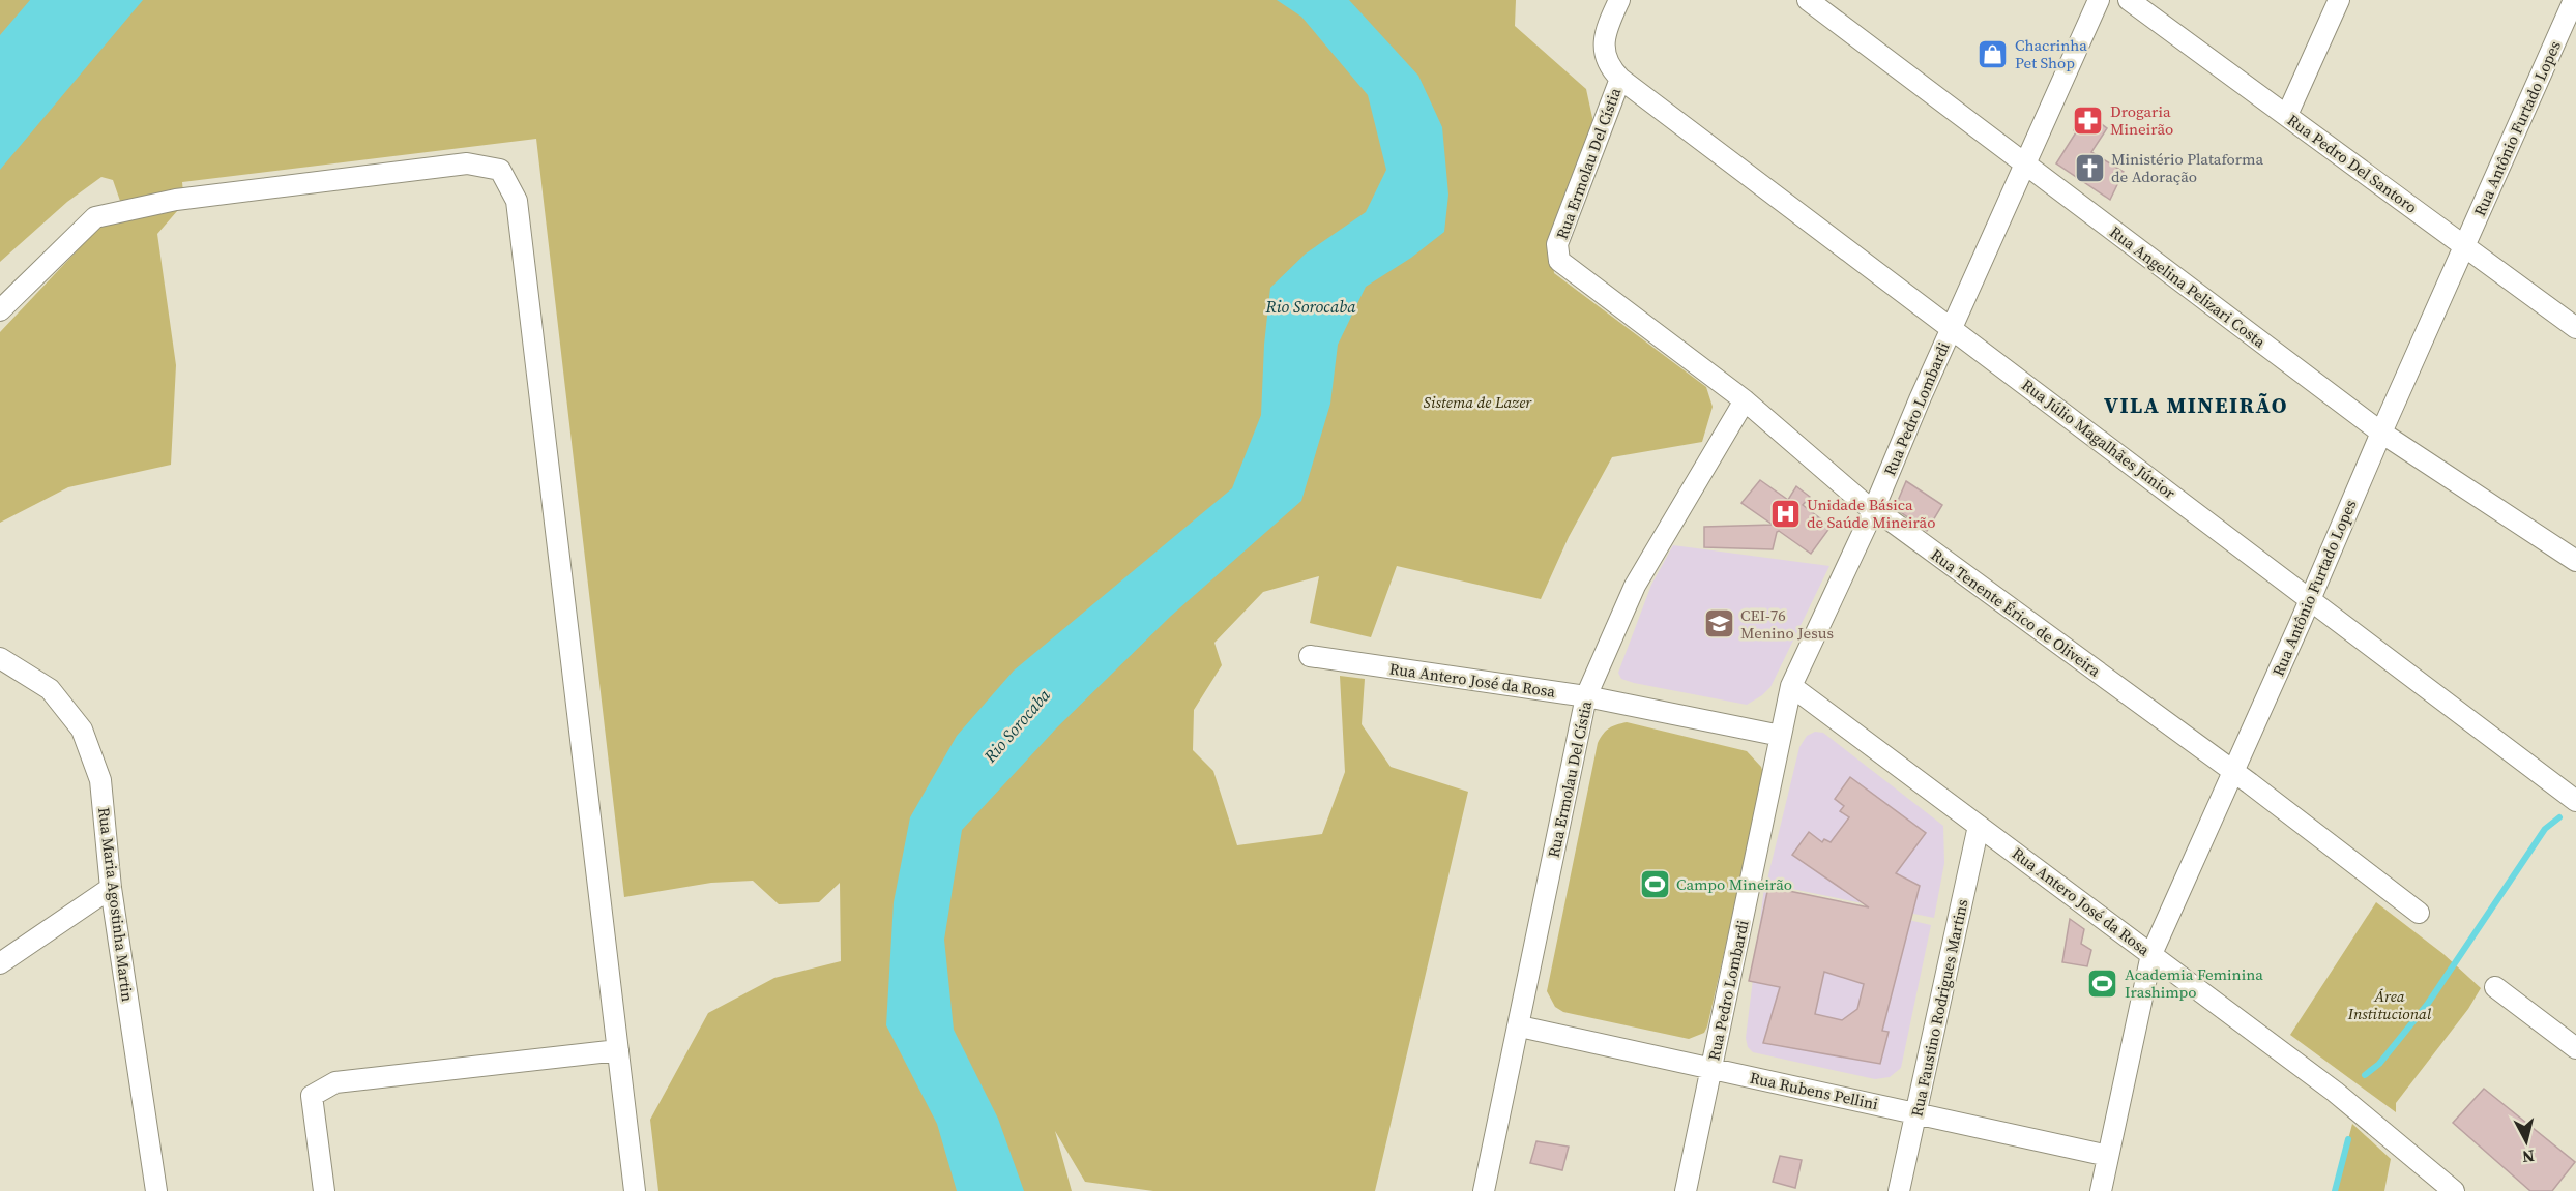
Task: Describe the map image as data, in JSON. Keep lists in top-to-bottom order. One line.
{"streets":{"street":["Rua Antônio Furtado Lopes","Rua Ermolau Del Cístia","Rua Pedro Del Santoro","Rua Angelina Pelizari Costa","Rua Pedro Lombardi","Rua Júlio Magalhães Júnior","Rua Tenente Érico de Oliveira","Rua Antero José da Rosa","Rua Maria Agostinha Martin","Rua Faustino Rodrigues Martins","Rua Rubens Pellini"]},"crossings":[["Rua Antônio Furtado Lopes","Rua Pedro Del Santoro"],["Rua Antônio Furtado Lopes","Rua Angelina Pelizari Costa"],["Rua Antônio Furtado Lopes","Rua Júlio Magalhães Júnior"],["Rua Antônio Furtado Lopes","Rua Tenente Érico de Oliveira"],["Rua Antônio Furtado Lopes","Rua Antero José da Rosa"],["Rua Antônio Furtado Lopes","Rua Rubens Pellini"],["Rua Ermolau Del Cístia","Rua Júlio Magalhães Júnior"],["Rua Ermolau Del Cístia","Rua Tenente Érico de Oliveira"],["Rua Ermolau Del Cístia","Rua Antero José da Rosa"],["Rua Ermolau Del Cístia","Rua Rubens Pellini"],["Rua Angelina Pelizari Costa","Rua Pedro Lombardi"],["Rua Pedro Lombardi","Rua Júlio Magalhães Júnior"],["Rua Pedro Lombardi","Rua Tenente Érico de Oliveira"],["Rua Pedro Lombardi","Rua Antero José da Rosa"],["Rua Pedro Lombardi","Rua Rubens Pellini"],["Rua Antero José da Rosa","Rua Faustino Rodrigues Martins"],["Rua Faustino Rodrigues Martins","Rua Rubens Pellini"]],"districts":["VILA MINEIRÃO"],"water":["Rio Sorocaba"],"parks":["Sistema de Lazer","Área Institucional"],"places":{"shop":["Chacrinha Pet Shop"],"pharmacy":["Drogaria Mineirão"],"church":["Ministério Plataforma de Adoração"],"hospital":["Unidade Básica de Saúde Mineirão"],"school or university":["CEI-76 Menino Jesus"],"sports":["Campo Mineirão","Academia Feminina Irashimpo"]},"north":"bottom"}
